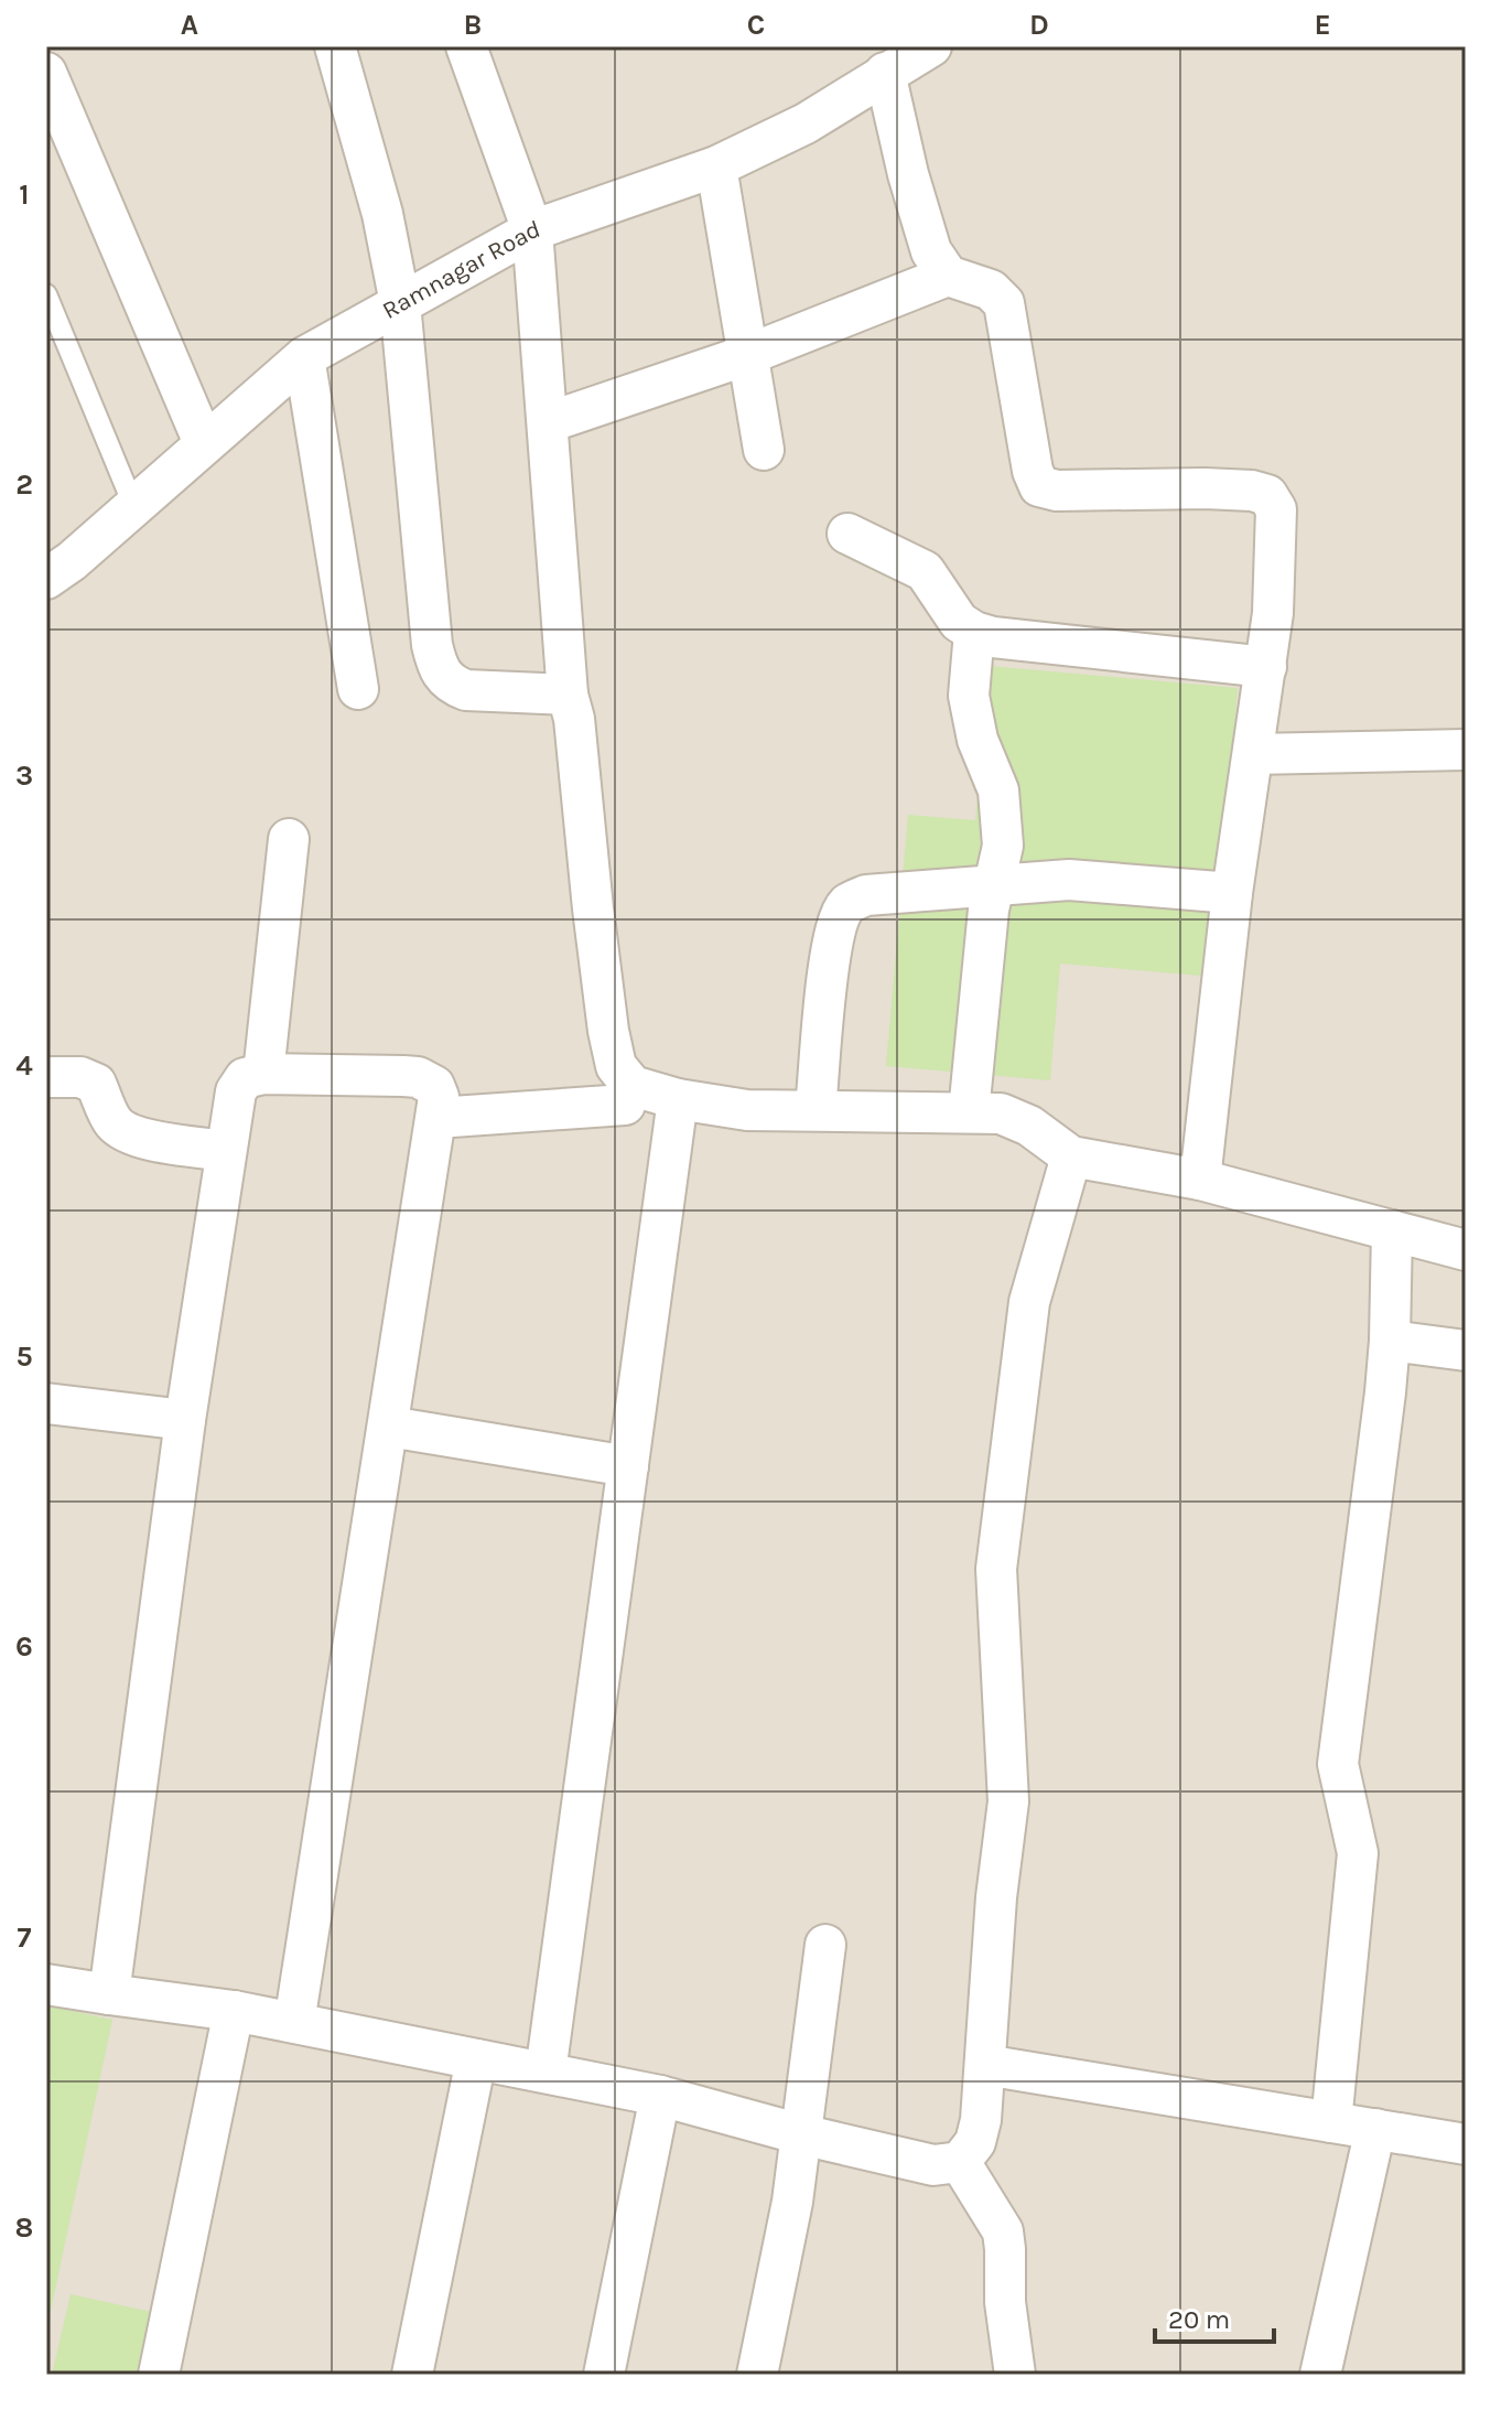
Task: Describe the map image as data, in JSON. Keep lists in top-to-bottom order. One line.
{"streets":{"street":["Ramnagar Road"]},"scale_bar":"20 m","grid":{"columns":["A","B","C","D","E"],"rows":["1","2","3","4","5","6","7","8"]}}
